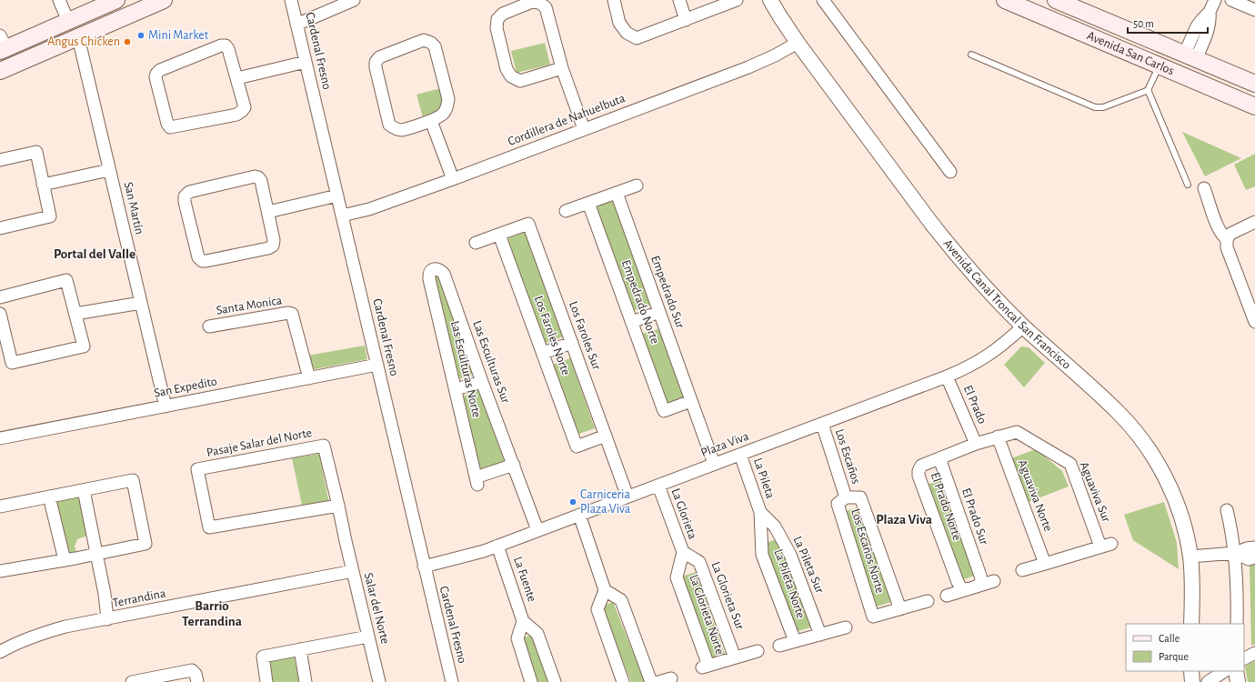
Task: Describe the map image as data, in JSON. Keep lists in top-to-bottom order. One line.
{"streets":{"main road":["Avenida San Carlos"],"street":["Cardenal Fresno","Cordillera de Nahuelbuta","San Martín","Empedrado Sur","Empedrado Norte","Avenida Canal Troncal San Francisco","Santa Monica","Los Faroles Norte","Los Faroles Sur","Las Esculturas Sur","Las Esculturas Norte","San Expedito","El Prado","Pasaje Salar del Norte","Plaza Viva","Los Escaños","La Pileta","Aguaviva Sur","Aguaviva Norte","El Prado Norte","La Glorieta","El Prado Sur","Los Escaños Norte","La Pileta Sur","La Fuente","La Pileta Norte","La Glorieta Sur","Terrandina","Salar del Norte","La Glorieta Norte"]},"crossings":[["Cardenal Fresno","Cordillera de Nahuelbuta"],["Cardenal Fresno","San Expedito"],["Cardenal Fresno","Plaza Viva"],["Cordillera de Nahuelbuta","Avenida Canal Troncal San Francisco"],["San Martín","San Expedito"],["Empedrado Sur","Empedrado Norte"],["Empedrado Sur","Plaza Viva"],["Avenida Canal Troncal San Francisco","Plaza Viva"],["Santa Monica","San Expedito"],["Los Faroles Norte","Los Faroles Sur"],["Los Faroles Sur","Plaza Viva"],["Las Esculturas Sur","Las Esculturas Norte"],["Las Esculturas Sur","Plaza Viva"],["El Prado","Plaza Viva"],["El Prado","Aguaviva Sur"],["El Prado","El Prado Norte"],["Pasaje Salar del Norte","Salar del Norte"],["Plaza Viva","Los Escaños"],["Plaza Viva","La Pileta"],["Plaza Viva","La Glorieta"],["Plaza Viva","La Fuente"],["Los Escaños","Los Escaños Norte"],["La Pileta","La Pileta Sur"],["La Pileta","La Pileta Norte"],["Aguaviva Sur","Aguaviva Norte"],["Aguaviva Sur","El Prado Norte"],["El Prado Norte","El Prado Sur"],["La Glorieta","La Glorieta Sur"],["La Glorieta","La Glorieta Norte"],["La Pileta Sur","La Pileta Norte"],["La Glorieta Sur","La Glorieta Norte"],["Terrandina","Salar del Norte"]],"districts":["Portal del Valle","Plaza Viva","Barrio Terrandina"],"places":["Mini Market","Angus Chicken","Carniceria Plaza Viva"],"legend":["Calle","Parque"],"scale_bar":"50 m"}
